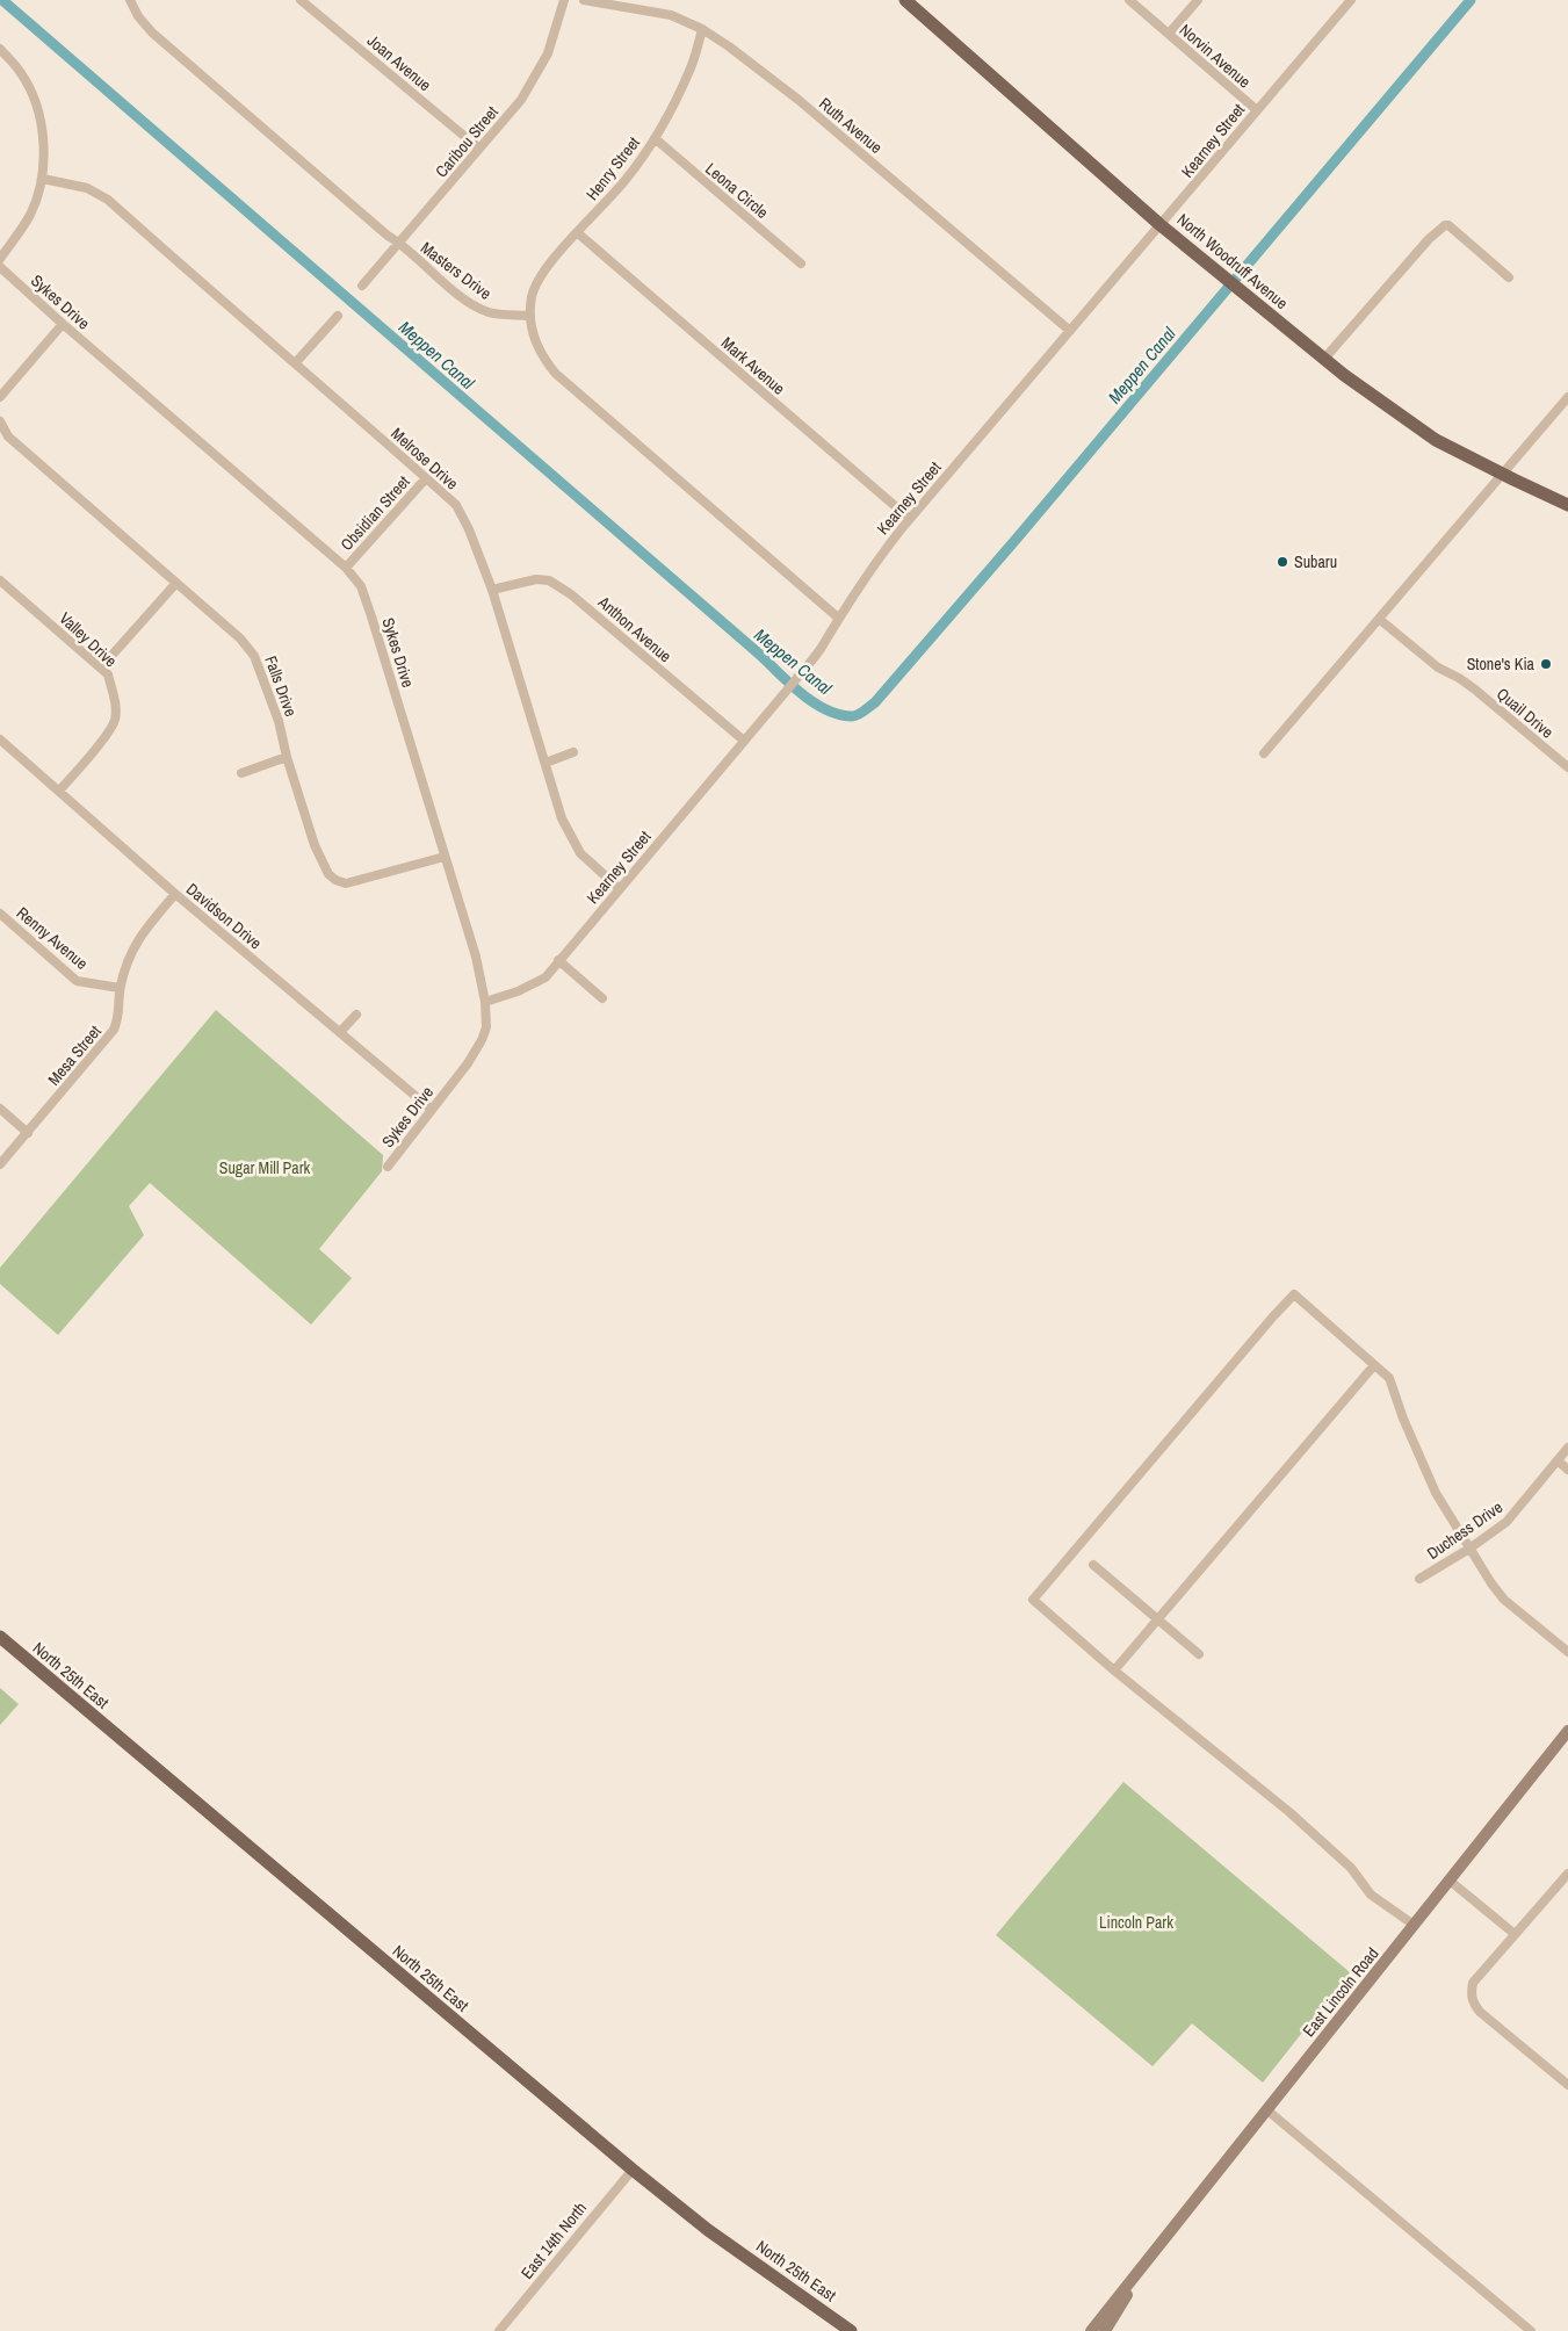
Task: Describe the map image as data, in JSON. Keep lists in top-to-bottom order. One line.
{"streets":{"main road":["North Woodruff Avenue","North 25th East","East Lincoln Road"],"street":["Norvin Avenue","Joan Avenue","Ruth Avenue","Kearney Street","Caribou Street","Henry Street","Leona Circle","Masters Drive","Sykes Drive","Mark Avenue","Melrose Drive","Obsidian Street","Anthon Avenue","Valley Drive","Falls Drive","Quail Drive","Davidson Drive","Renny Avenue","Mesa Street","Duchess Drive","East 14th North"]},"crossings":[["Norvin Avenue","Kearney Street"],["Joan Avenue","Caribou Street"],["Ruth Avenue","Kearney Street"],["Ruth Avenue","Henry Street"],["Kearney Street","North Woodruff Avenue"],["Kearney Street","Sykes Drive"],["Kearney Street","Mark Avenue"],["Kearney Street","Melrose Drive"],["Kearney Street","Anthon Avenue"],["Caribou Street","Masters Drive"],["Henry Street","Leona Circle"],["Henry Street","Masters Drive"],["Henry Street","Mark Avenue"],["Sykes Drive","Obsidian Street"],["Sykes Drive","Falls Drive"],["Sykes Drive","Davidson Drive"],["Melrose Drive","Obsidian Street"],["Melrose Drive","Anthon Avenue"],["Valley Drive","Davidson Drive"],["Davidson Drive","Mesa Street"],["Renny Avenue","Mesa Street"],["North 25th East","East 14th North"]],"water":["Meppen Canal"],"parks":["Sugar Mill Park","Lincoln Park"],"places":["Subaru","Stone's Kia"]}
